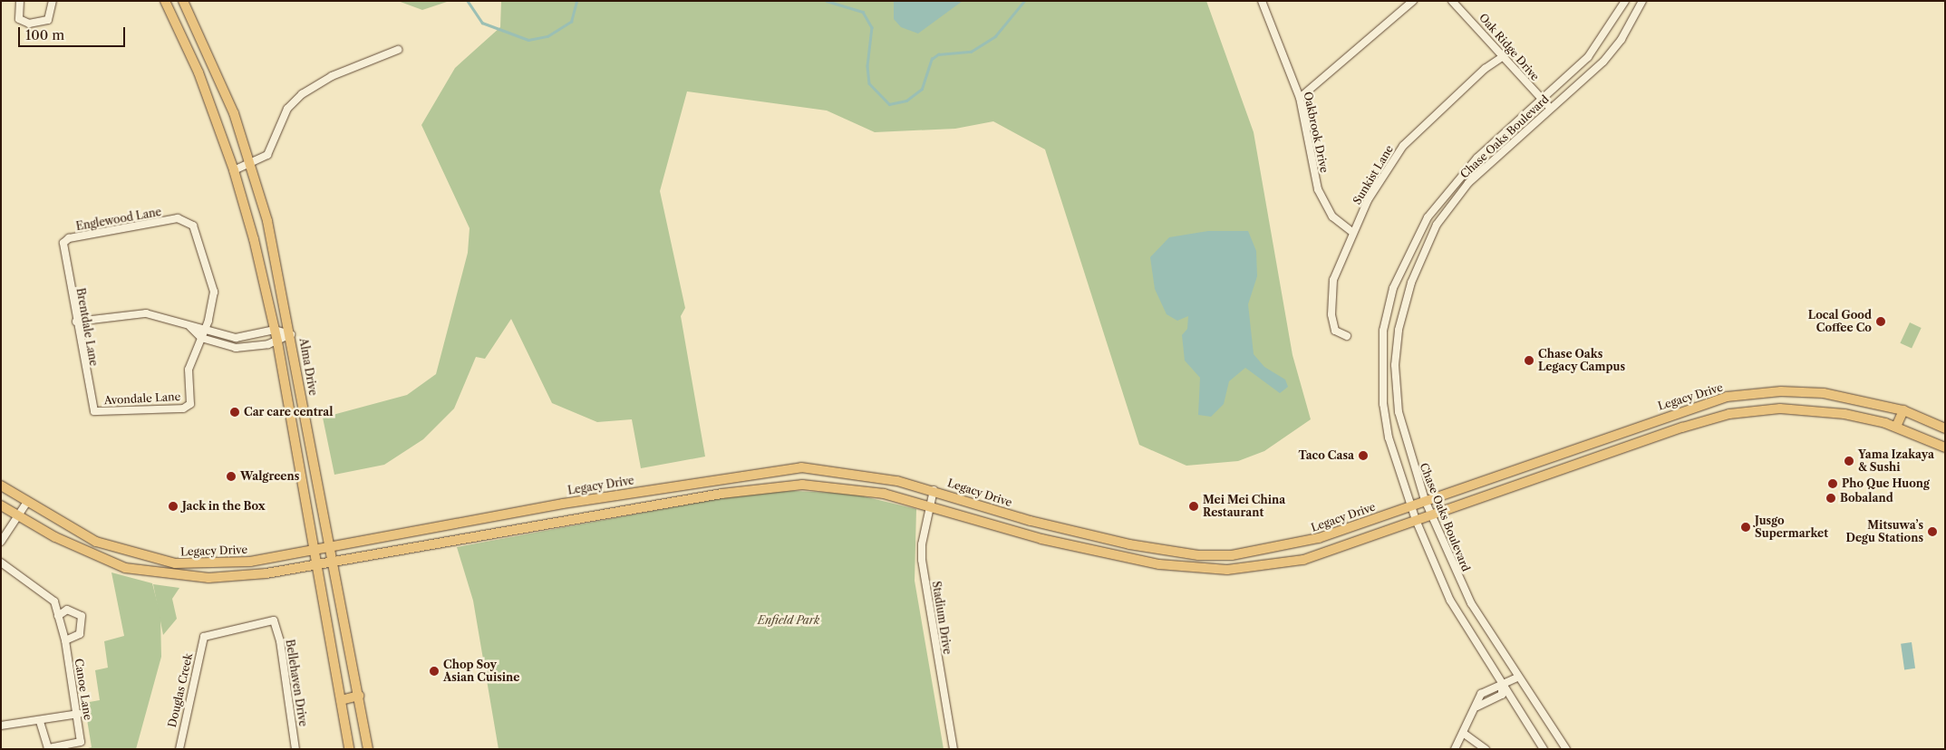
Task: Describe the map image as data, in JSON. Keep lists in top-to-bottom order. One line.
{"streets":{"main road":["Alma Drive","Legacy Drive"],"street":["Oak Ridge Drive","Oakbrook Drive","Chase Oaks Boulevard","Sunkist Lane","Englewood Lane","Brentdale Lane","Avondale Lane","Stadium Drive","Bellehaven Drive","Canoe Lane","Douglas Creek"]},"crossings":[["Oak Ridge Drive","Chase Oaks Boulevard"],["Oak Ridge Drive","Sunkist Lane"],["Oakbrook Drive","Sunkist Lane"],["Chase Oaks Boulevard","Legacy Drive"],["Englewood Lane","Brentdale Lane"],["Brentdale Lane","Avondale Lane"],["Alma Drive","Legacy Drive"],["Legacy Drive","Stadium Drive"],["Bellehaven Drive","Douglas Creek"]],"parks":["Enfield Park"],"places":["Local Good Coffee Co","Chase Oaks Legacy Campus","Car care central","Taco Casa","Yama Izakaya & Sushi","Walgreens","Pho Que Huong","Bobaland","Jack in the Box","Mei Mei China Restaurant","Jusgo Supermarket","Mitsuwa’s Degu Stations","Chop Soy Asian Cuisine"],"scale_bar":"100 m"}
